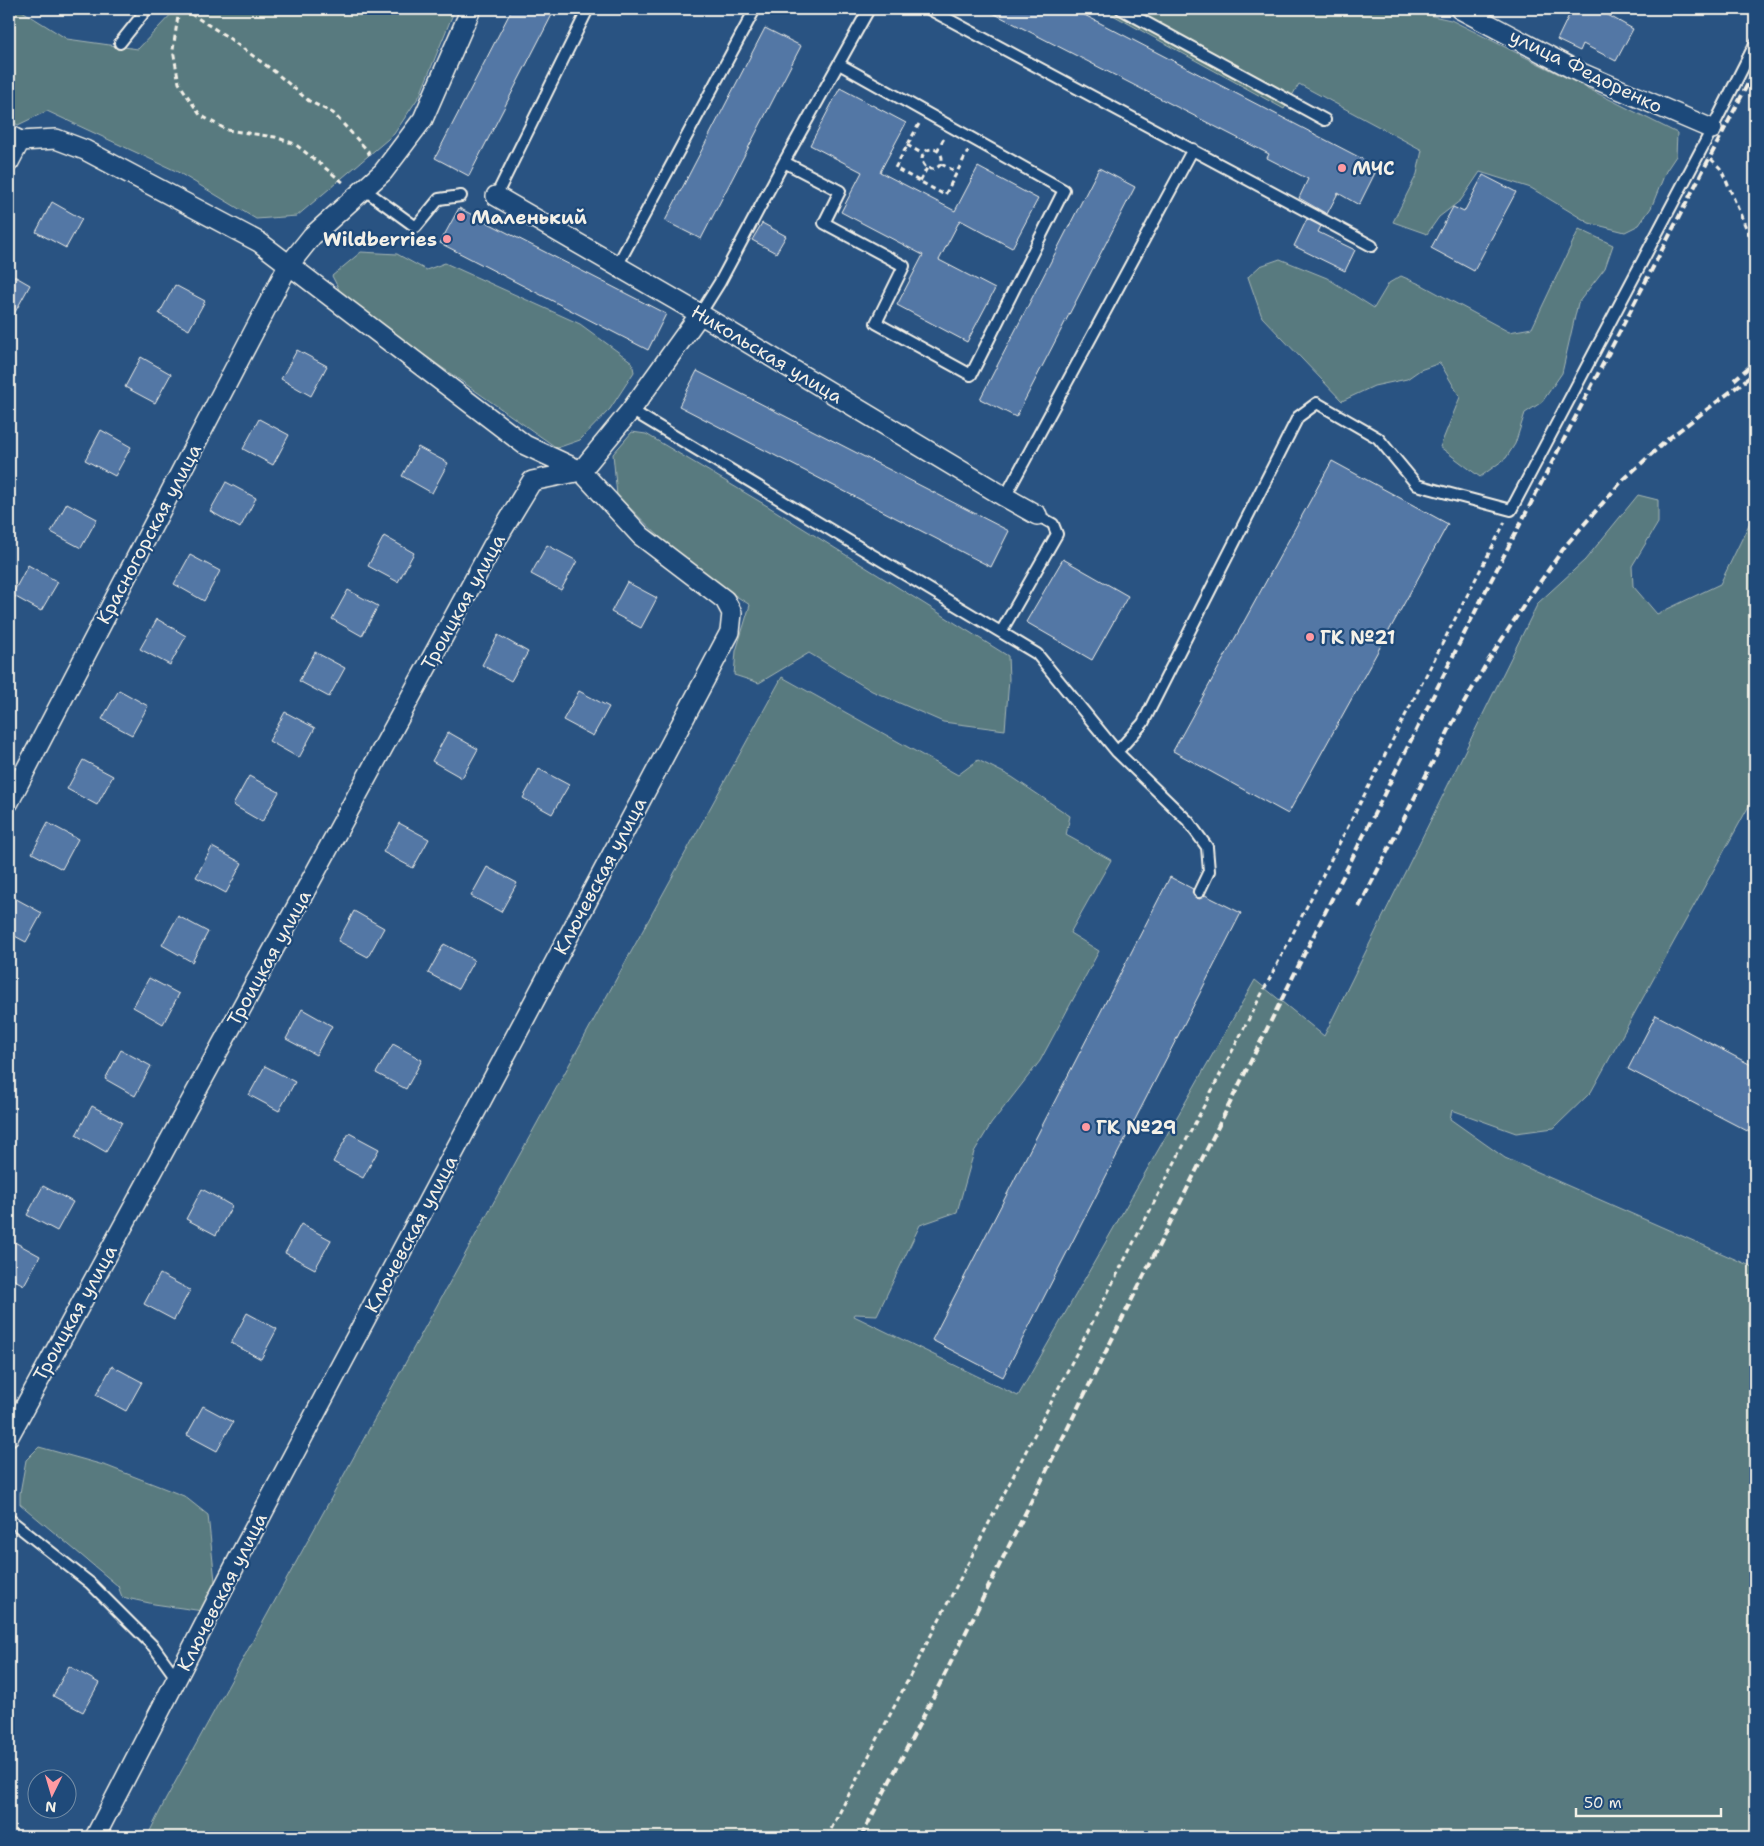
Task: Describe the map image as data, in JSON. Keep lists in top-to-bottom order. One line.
{"streets":{"street":["улица Федоренко","Никольская улица","Красногорская улица","Троицкая улица","Ключевская улица"]},"crossings":[["Троицкая улица","Ключевская улица"]],"places":["МЧС","Маленький","Wildberries","ГК №21","ГК №29"],"scale_bar":"50 m","north":"bottom"}
